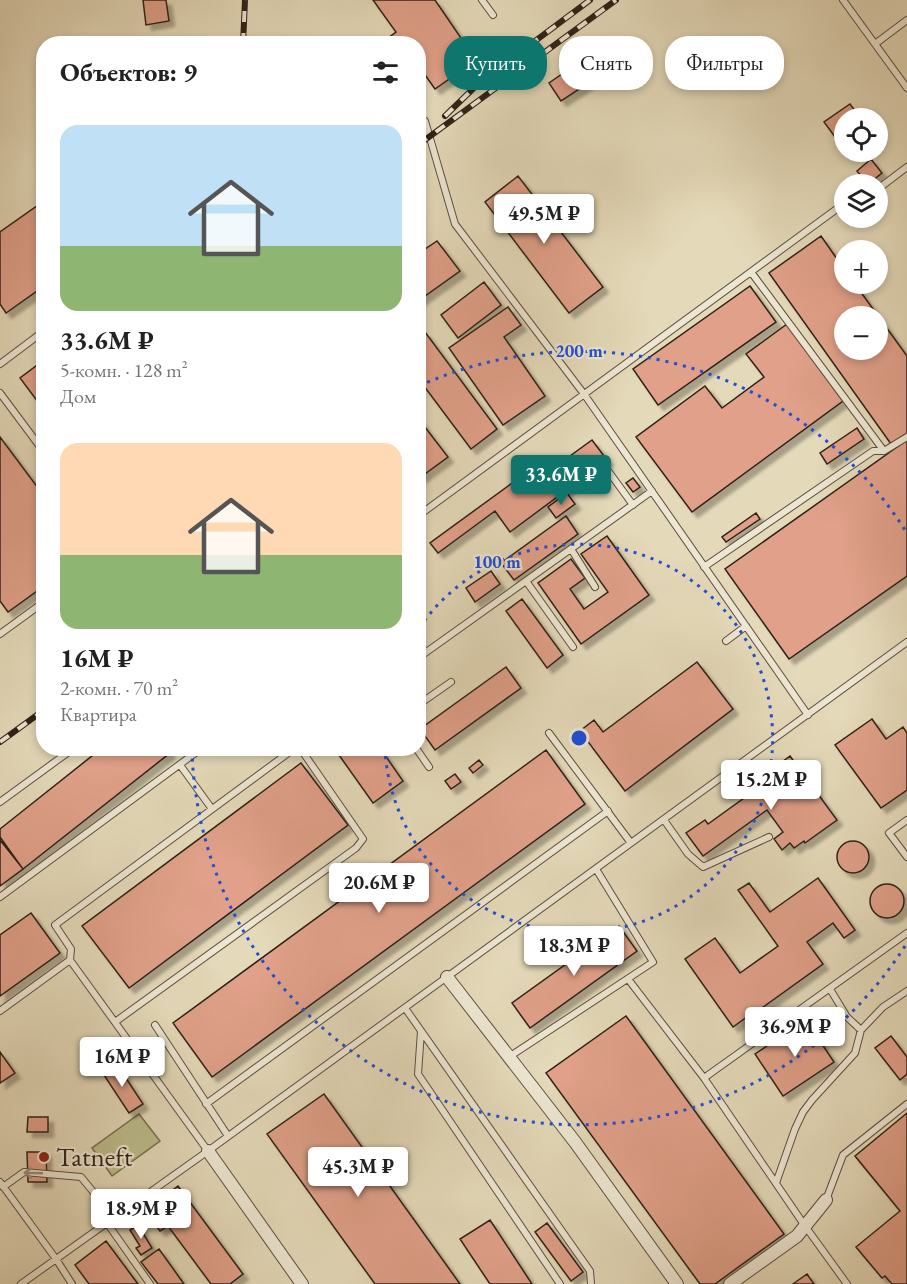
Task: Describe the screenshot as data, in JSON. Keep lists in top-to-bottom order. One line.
{"places":["Tatneft"],"page":{"chip":["Купить","Снять","Фильтры"],"heading":"Объектов: 9","map_buttons":["+","−"],"list":[{"name":"33.6M ₽","note":"5-комн. · 128 m² · Дом"},{"name":"16M ₽","note":"2-комн. · 70 m² · Квартира"}],"price":["49.5M ₽","33.6M ₽","15.2M ₽","20.6M ₽","18.3M ₽","36.9M ₽","16M ₽","45.3M ₽","18.9M ₽"]},"rings":["200 m","100 m"]}
